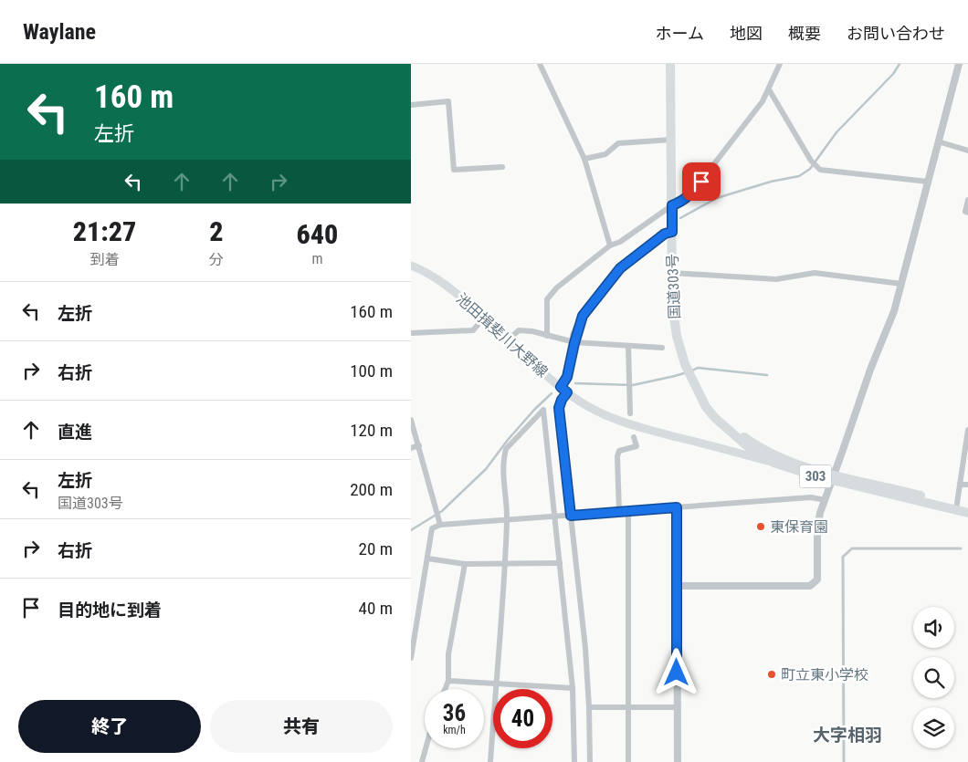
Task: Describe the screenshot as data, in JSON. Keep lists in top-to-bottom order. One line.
{"streets":{"highway":["国道303号","303"],"main road":["池田揖斐川大野線"]},"crossings":[["国道303号","池田揖斐川大野線"]],"districts":["大字相羽"],"places":["東保育園","町立東小学校"],"page":{"header":"Waylane","nav":["ホーム","地図","概要","お問い合わせ"],"turn":["160 m","左折"],"eta":["21:27","到着","2","分","640","m"],"list":[{"name":"左折","value":"160 m"},{"name":"右折","value":"100 m"},{"name":"直進","value":"120 m"},{"name":"左折","note":"国道303号","value":"200 m"},{"name":"右折","value":"20 m"},{"name":"目的地に到着","value":"40 m"}],"speed":"36 km/h","limit":"40","buttons":["終了","共有"]}}
